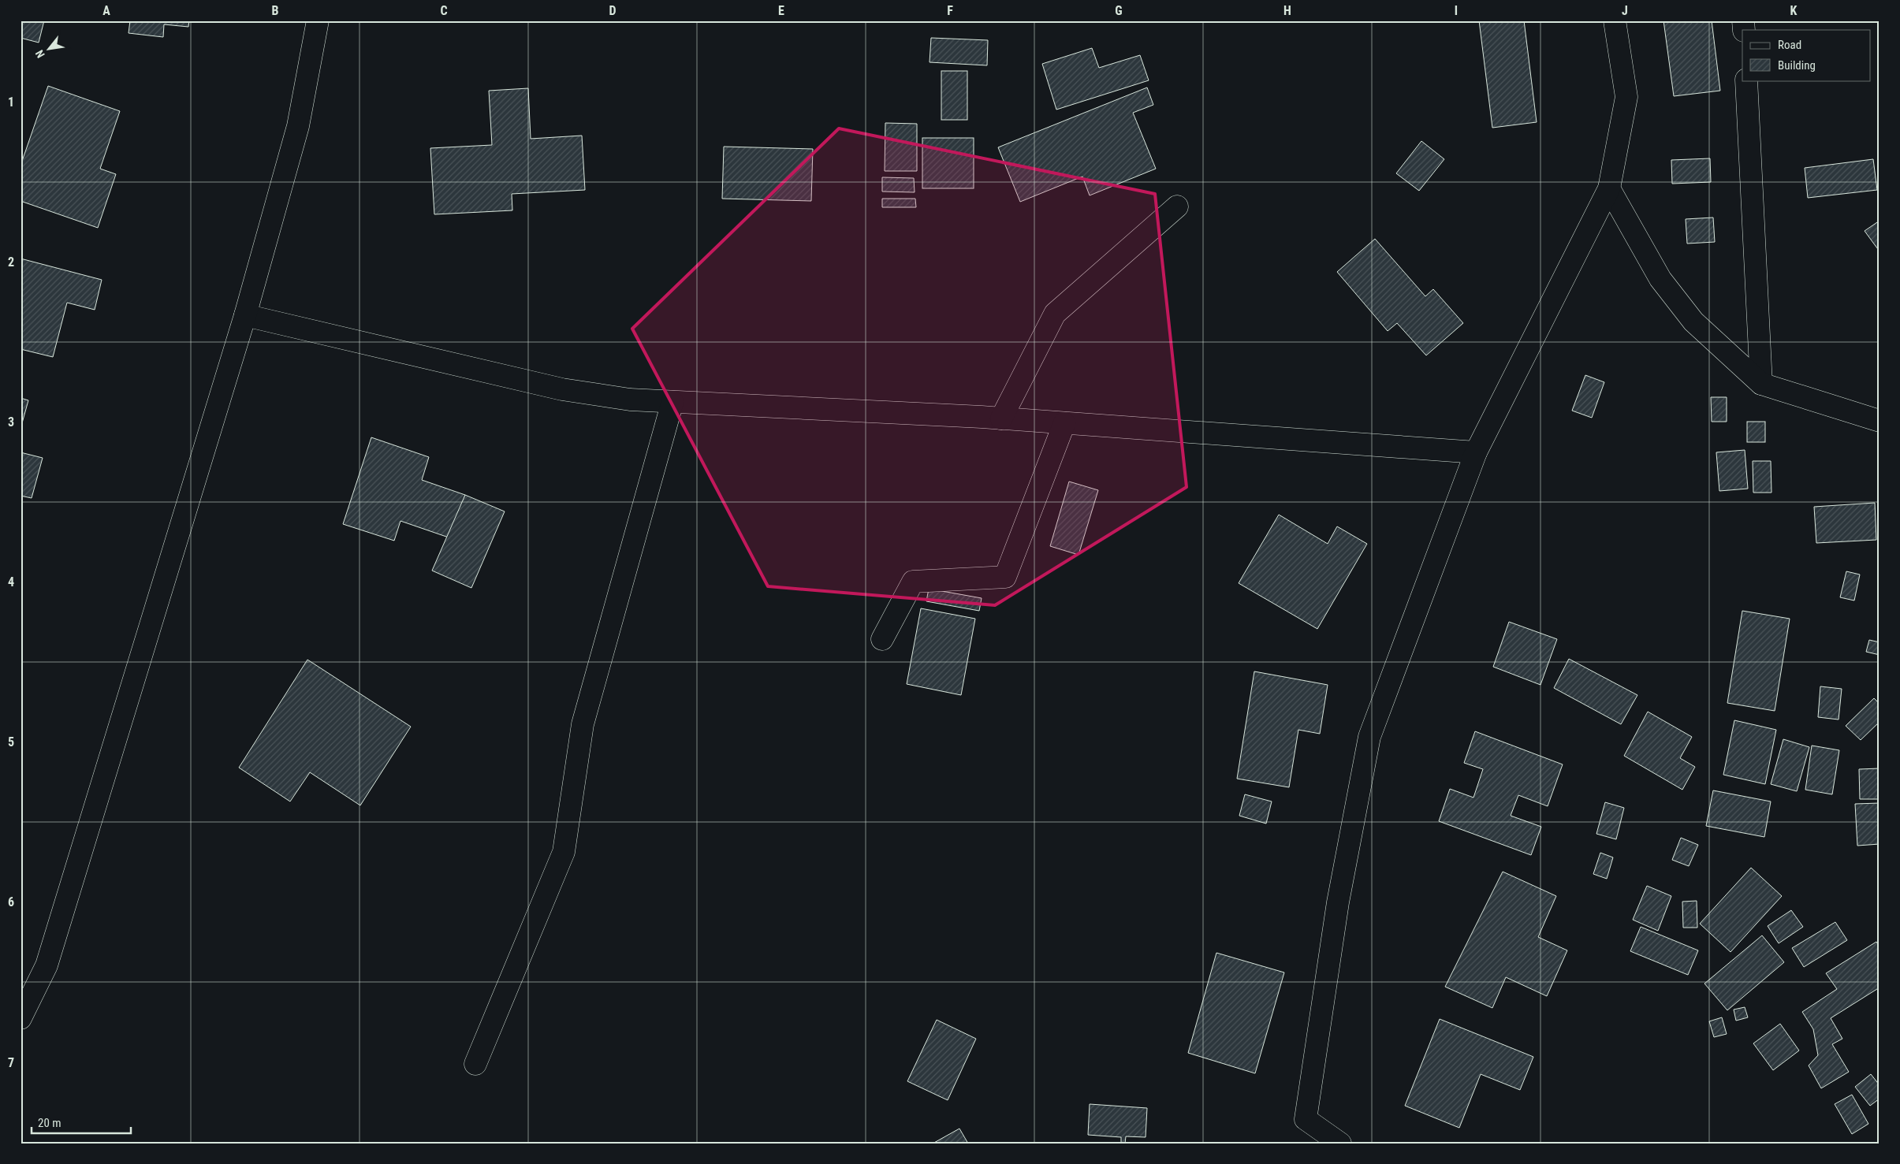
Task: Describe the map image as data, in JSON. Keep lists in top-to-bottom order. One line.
{"legend":["Road","Building"],"scale_bar":"20 m","north":"bottom left","grid":{"columns":["A","B","C","D","E","F","G","H","I","J","K"],"rows":["1","2","3","4","5","6","7"]}}
